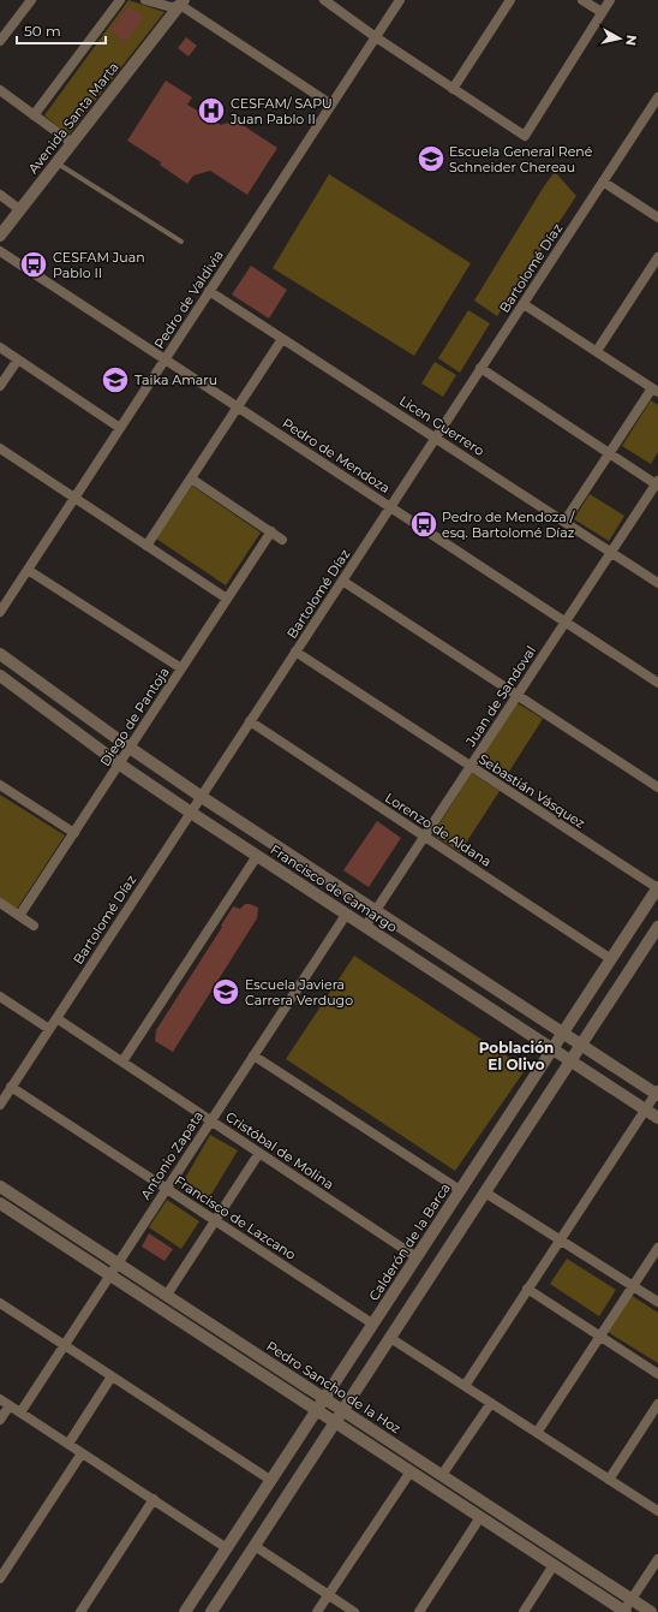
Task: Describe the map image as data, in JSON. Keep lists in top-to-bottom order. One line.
{"streets":{"street":["Avenida Santa Marta","Bartolomé Díaz","Pedro de Valdivia","Licen Guerrero","Pedro de Mendoza","Juan de Sandoval","Diego de Pantoja","Sebastián Vásquez","Lorenzo de Aldana","Francisco de Camargo","Cristóbal de Molina","Antonio Zapata","Francisco de Lazcano","Calderón de la Barca","Pedro Sancho de la Hoz"]},"crossings":[["Bartolomé Díaz","Licen Guerrero"],["Bartolomé Díaz","Pedro de Mendoza"],["Bartolomé Díaz","Sebastián Vásquez"],["Bartolomé Díaz","Lorenzo de Aldana"],["Bartolomé Díaz","Francisco de Camargo"],["Bartolomé Díaz","Cristóbal de Molina"],["Bartolomé Díaz","Francisco de Lazcano"],["Pedro de Valdivia","Licen Guerrero"],["Pedro de Valdivia","Pedro de Mendoza"],["Licen Guerrero","Juan de Sandoval"],["Pedro de Mendoza","Juan de Sandoval"],["Juan de Sandoval","Sebastián Vásquez"],["Juan de Sandoval","Lorenzo de Aldana"],["Juan de Sandoval","Francisco de Camargo"],["Diego de Pantoja","Francisco de Camargo"],["Sebastián Vásquez","Calderón de la Barca"],["Lorenzo de Aldana","Calderón de la Barca"],["Francisco de Camargo","Antonio Zapata"],["Francisco de Camargo","Calderón de la Barca"],["Cristóbal de Molina","Antonio Zapata"],["Cristóbal de Molina","Calderón de la Barca"],["Antonio Zapata","Francisco de Lazcano"],["Antonio Zapata","Pedro Sancho de la Hoz"],["Francisco de Lazcano","Calderón de la Barca"],["Calderón de la Barca","Pedro Sancho de la Hoz"]],"districts":["Población El Olivo"],"places":{"hospital":["CESFAM/ SAPU Juan Pablo II"],"school or university":["Escuela General René Schneider Chereau","Taika Amaru","Escuela Javiera Carrera Verdugo"],"bus stop":["CESFAM Juan Pablo II","Pedro de Mendoza / esq. Bartolomé Díaz"]},"scale_bar":"50 m","north":"right"}
